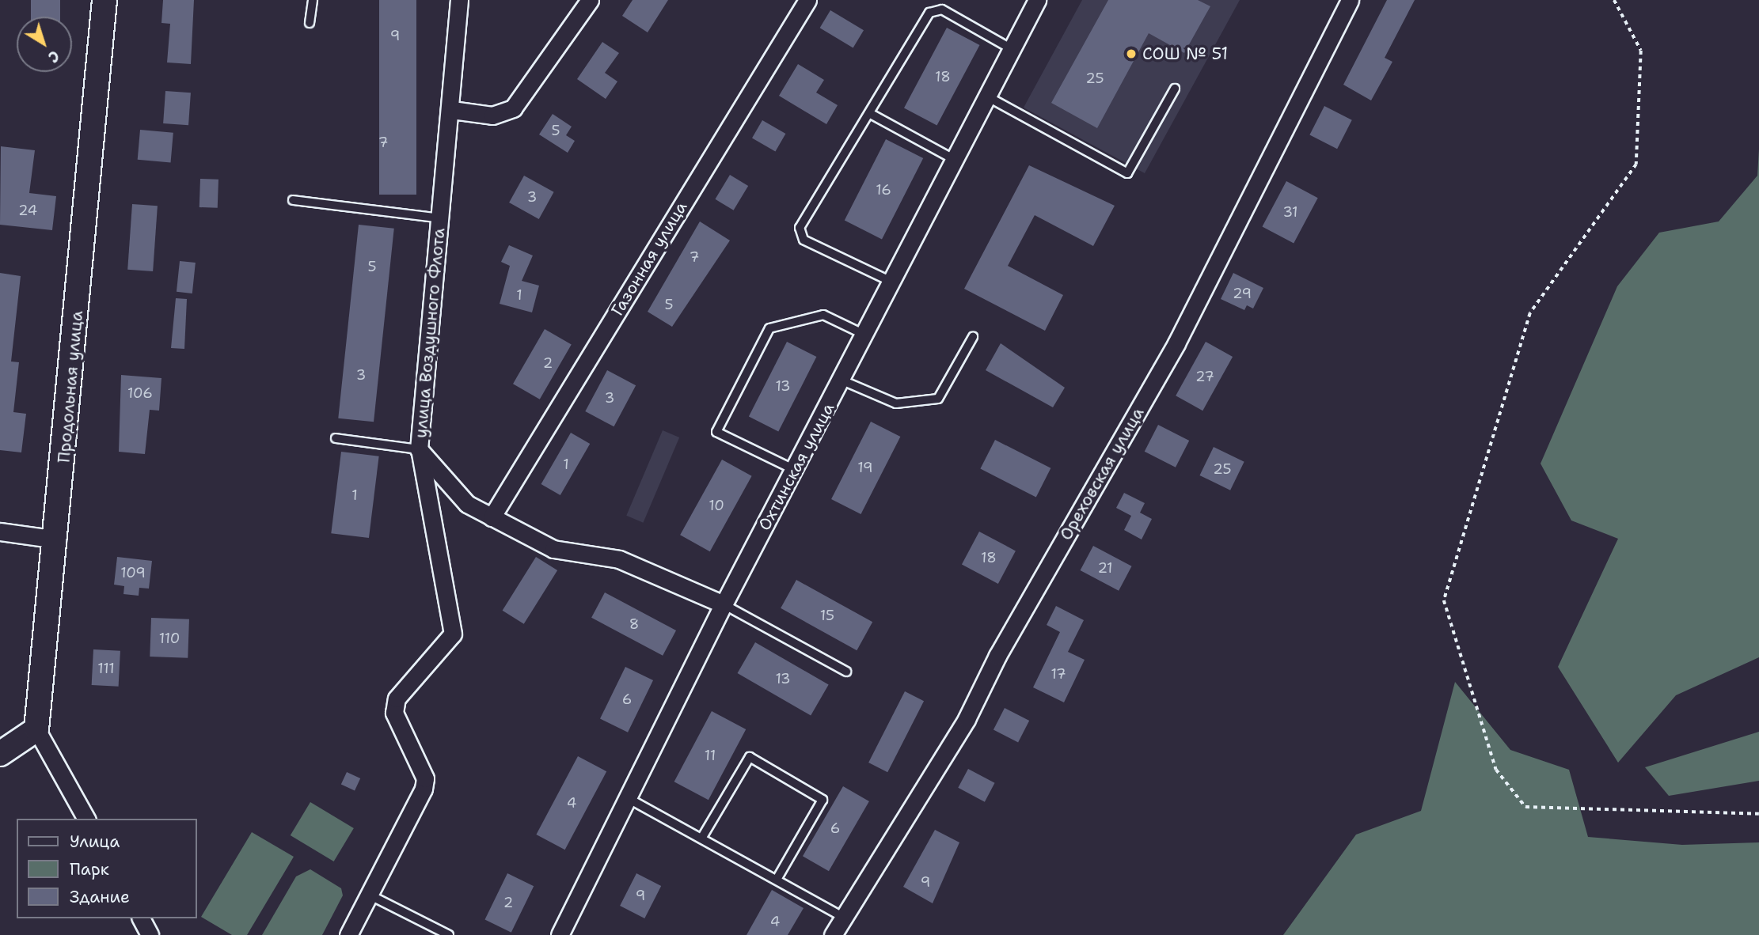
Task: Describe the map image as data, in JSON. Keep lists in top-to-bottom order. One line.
{"streets":{"street":["Газонная улица","улица Воздушного Флота","Продольная улица","Охтинская улица","Ореховская улица"]},"crossings":[["Газонная улица","улица Воздушного Флота"],["улица Воздушного Флота","Охтинская улица"]],"places":["СОШ № 51"],"house_numbers":["9","18","25","5","7","16","3","24","31","7","5","29","1","5","2","3","27","13","106","3","1","19","25","1","10","18","21","109","15","8","110","111","17","13","6","11","4","6","9","9","2","4"],"legend":["Улица","Парк","Здание"],"north":"bottom right"}
